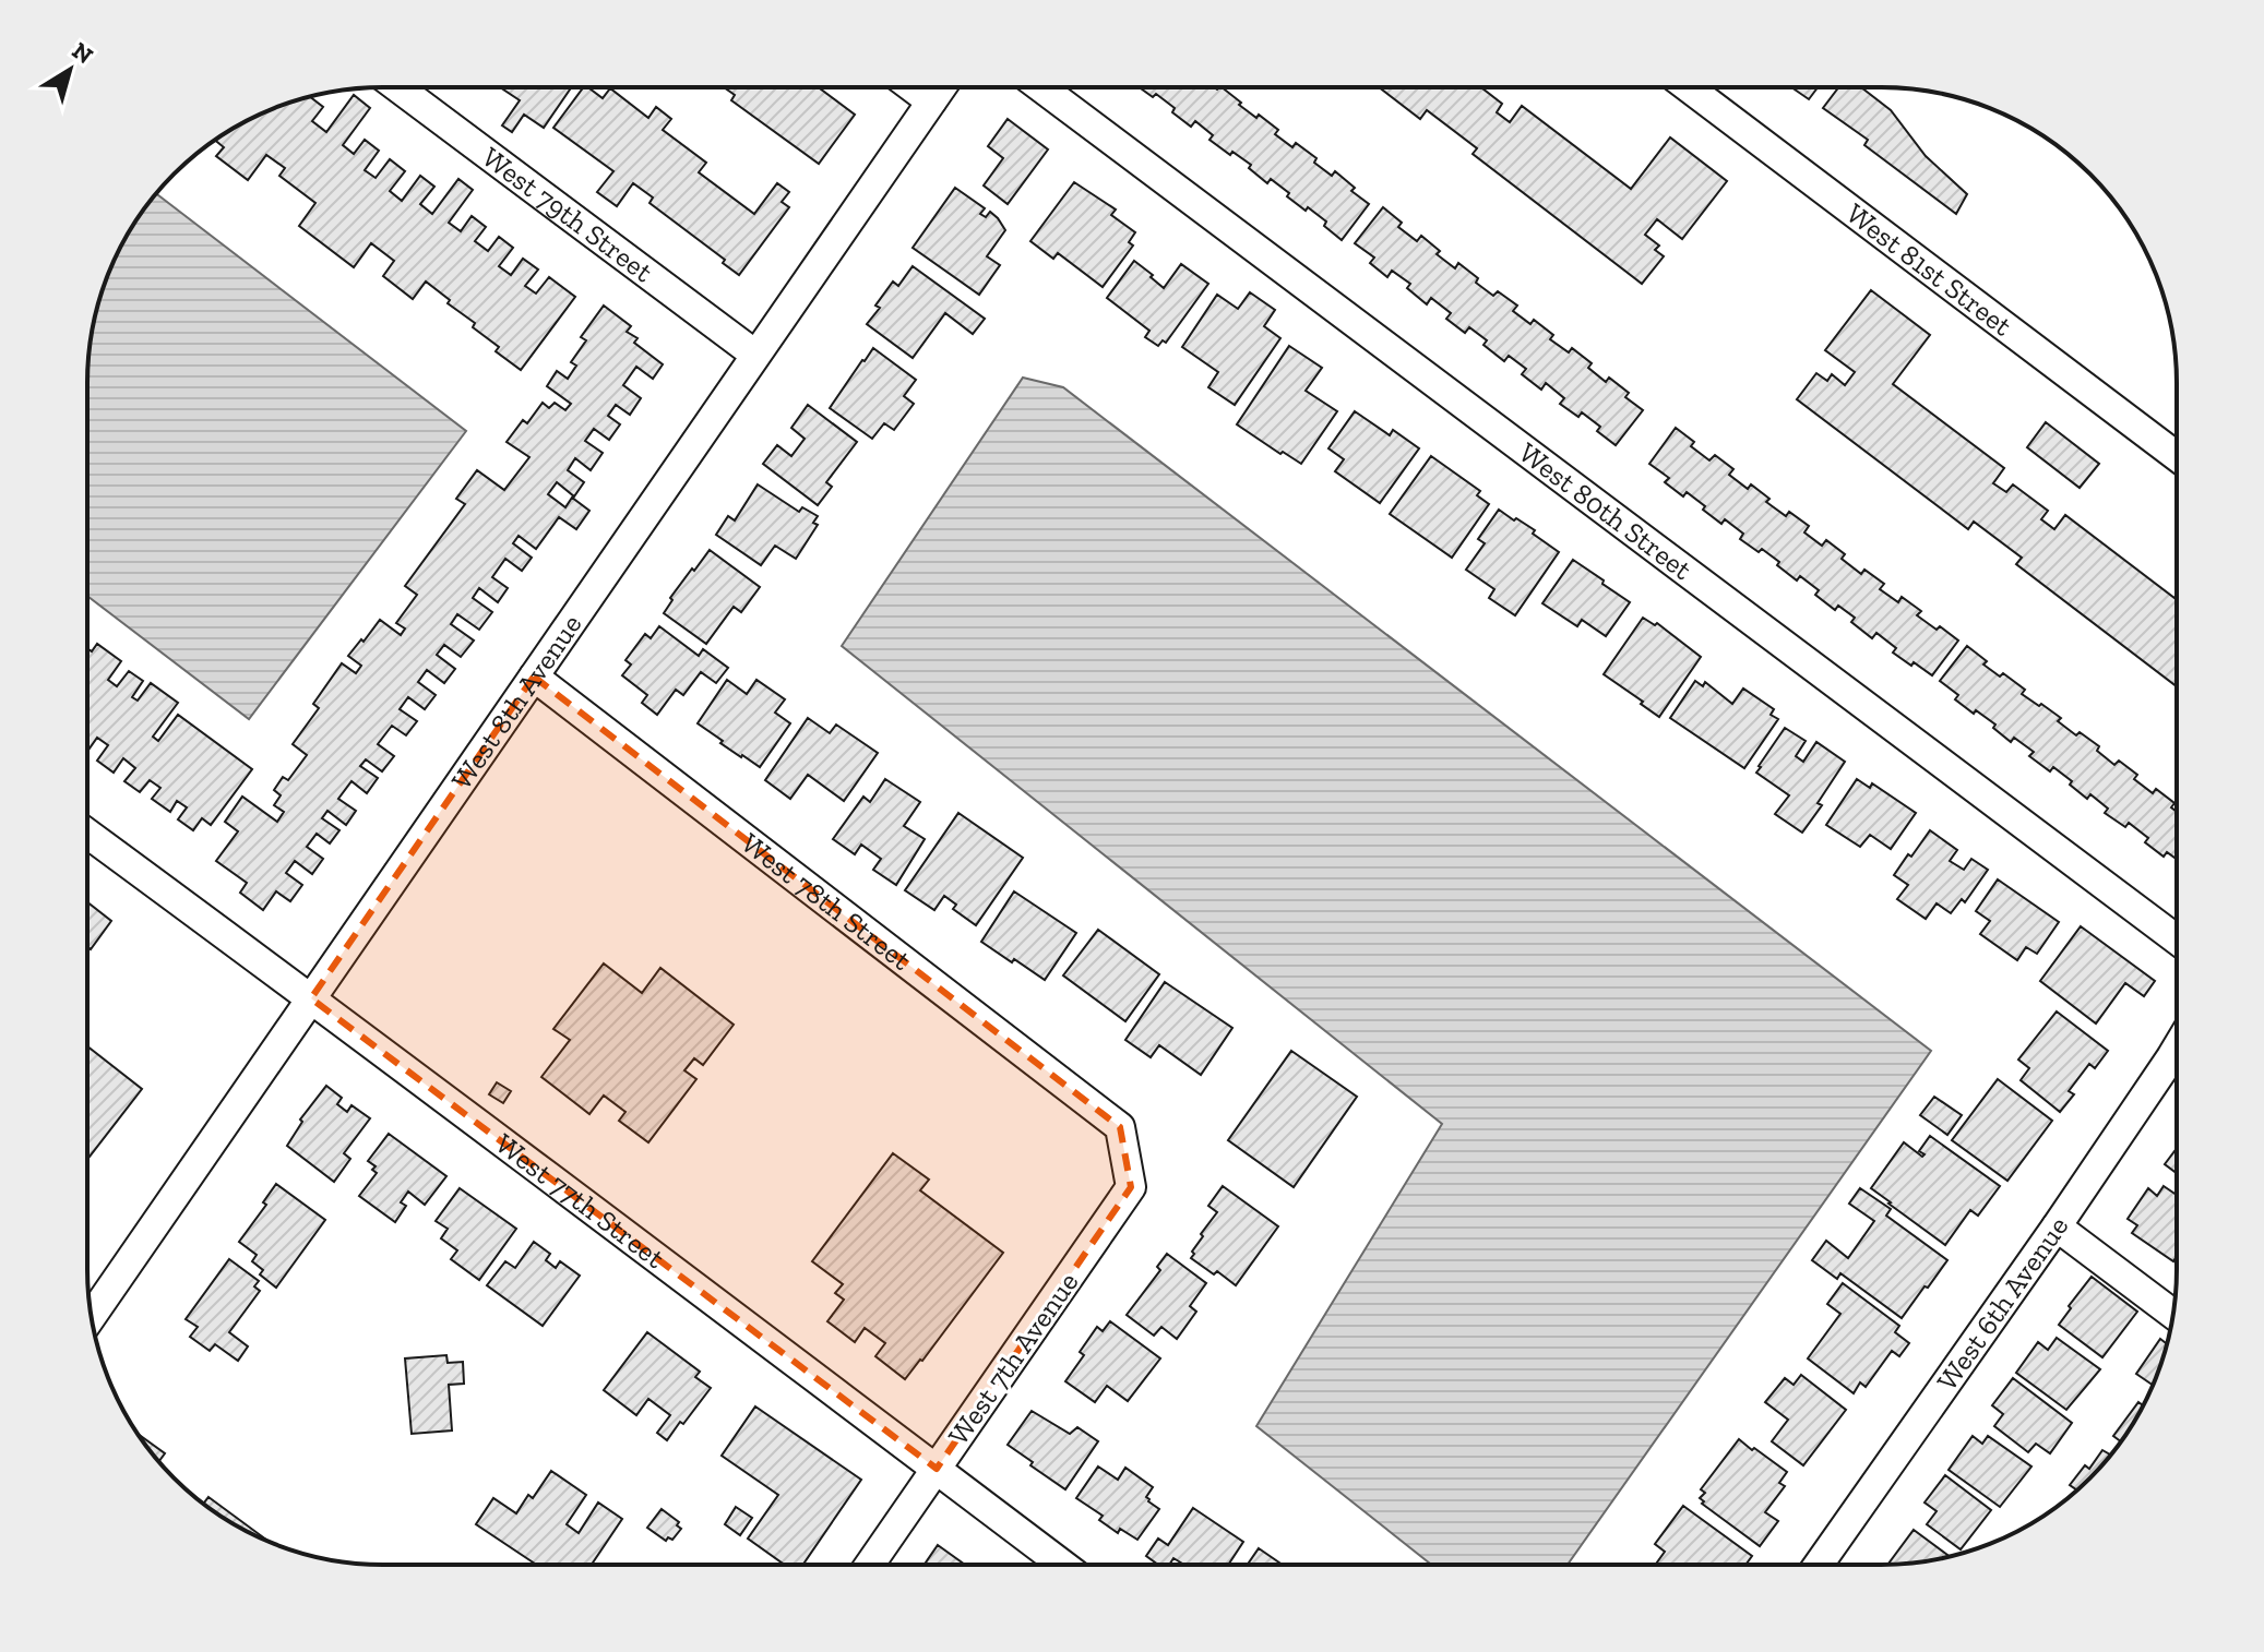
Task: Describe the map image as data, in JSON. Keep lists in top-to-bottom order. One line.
{"streets":{"street":["West 79th Street","West 81st Street","West 80th Street","West 8th Avenue","West 78th Street","West 77th Street","West 6th Avenue","West 7th Avenue"]},"crossings":[["West 79th Street","West 8th Avenue"],["West 8th Avenue","West 78th Street"],["West 8th Avenue","West 77th Street"],["West 78th Street","West 7th Avenue"],["West 77th Street","West 7th Avenue"]],"north":"top right"}
